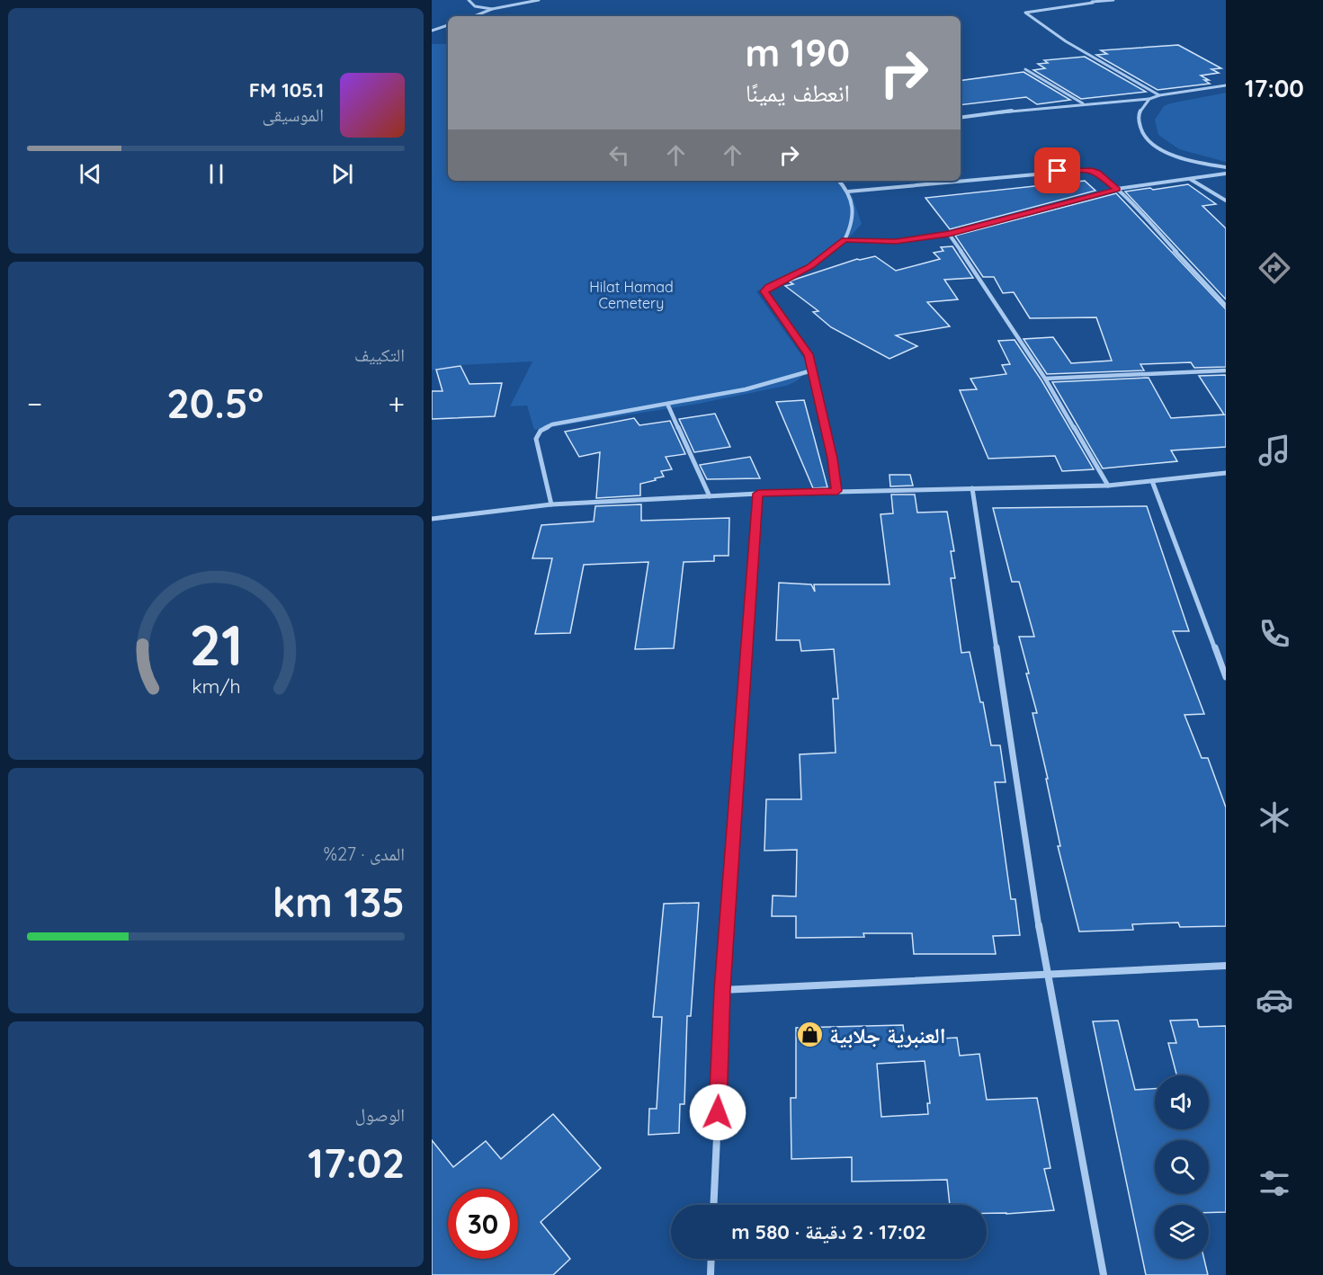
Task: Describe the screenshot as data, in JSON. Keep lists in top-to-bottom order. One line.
{"parks":["Hilat Hamad Cemetery"],"places":{"shop":["العنبرية جلابية"]},"page":{"tabs":"17:00","turn":["190 m","انعطف يمينًا"],"song":["105.1 FM","الموسيقى"],"tile":["التكييف",["المدى · 27%","135 km"],["الوصول","17:02"]],"heat":["−","20.5°","+"],"limit":"30","trip":"17:02 · 2 دقيقة · 580 m","gauge":["21","km/h"]}}
